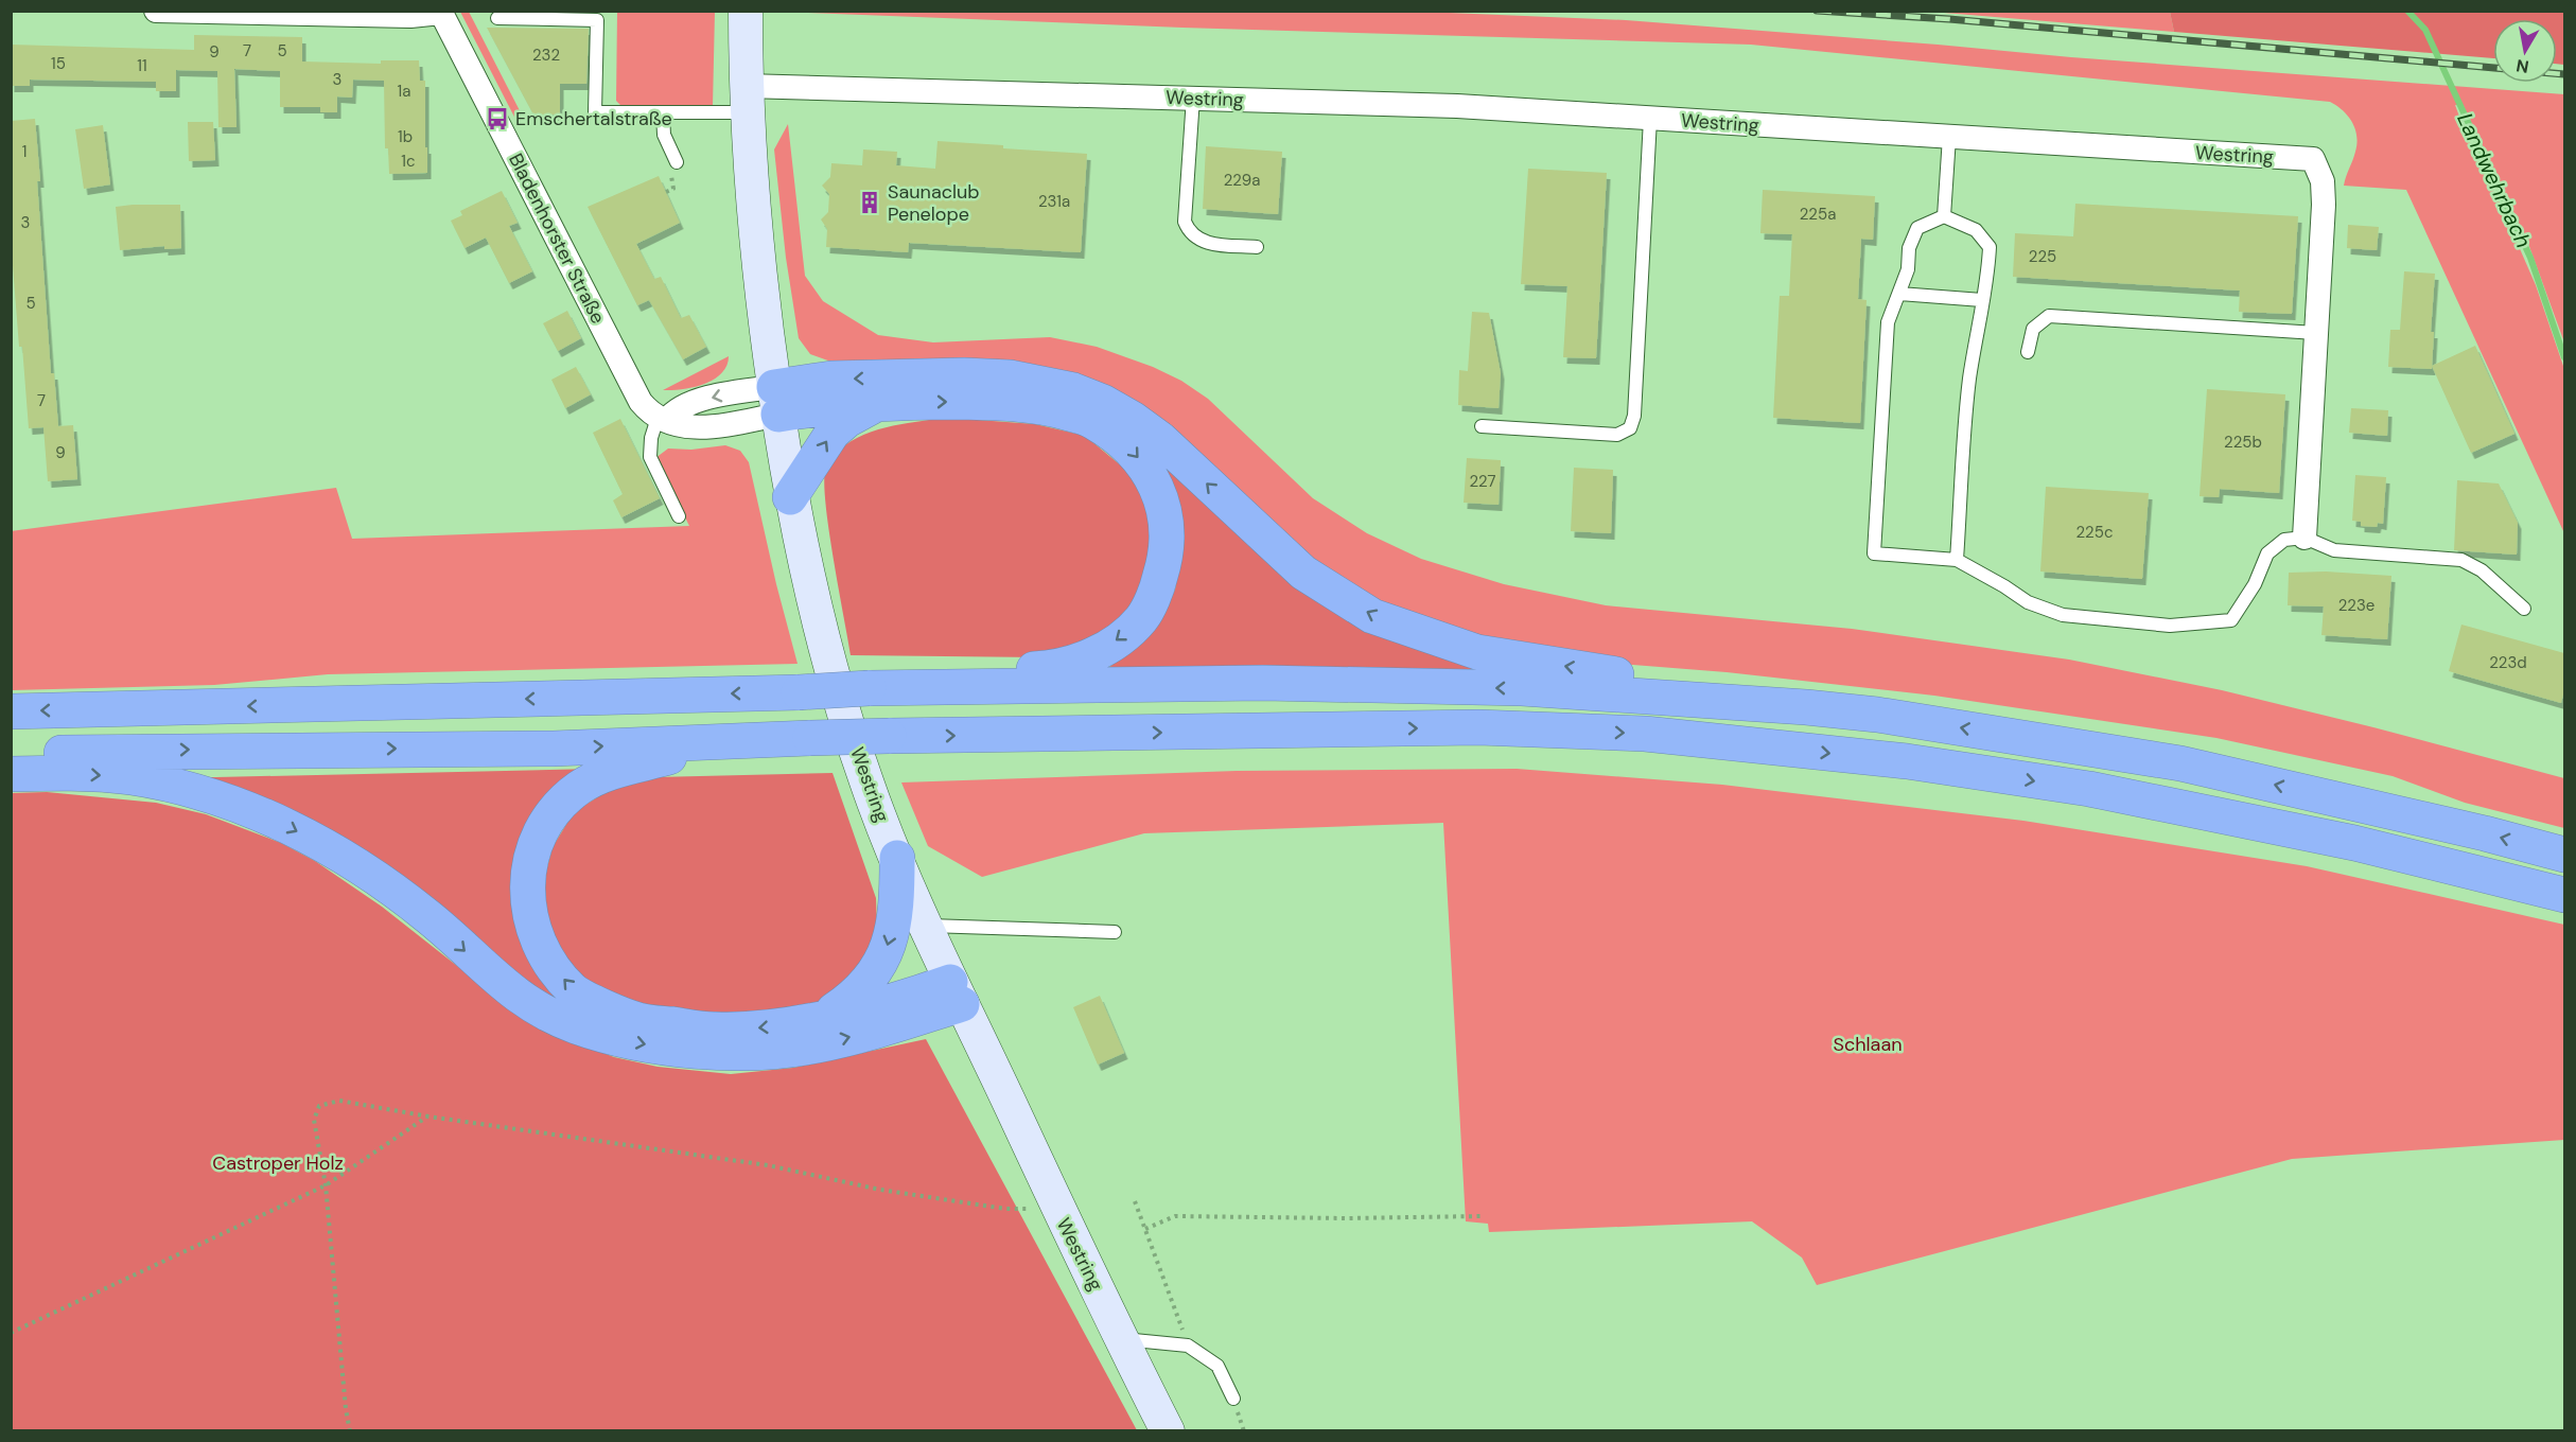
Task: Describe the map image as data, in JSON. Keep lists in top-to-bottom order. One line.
{"streets":{"main road":["Westring"],"street":["Bladenhorster Straße"]},"water":["Landwehrbach"],"parks":["Schlaan","Castroper Holz"],"places":{"bus stop":["Emschertalstraße"],"building":["Saunaclub Penelope"]},"house_numbers":["7","5","9","232","15","11","3","1a","1b","1","1c","229a","231a","225a","3","225","5","7","225b","9","227","225c","223e","223d"],"north":"bottom"}
